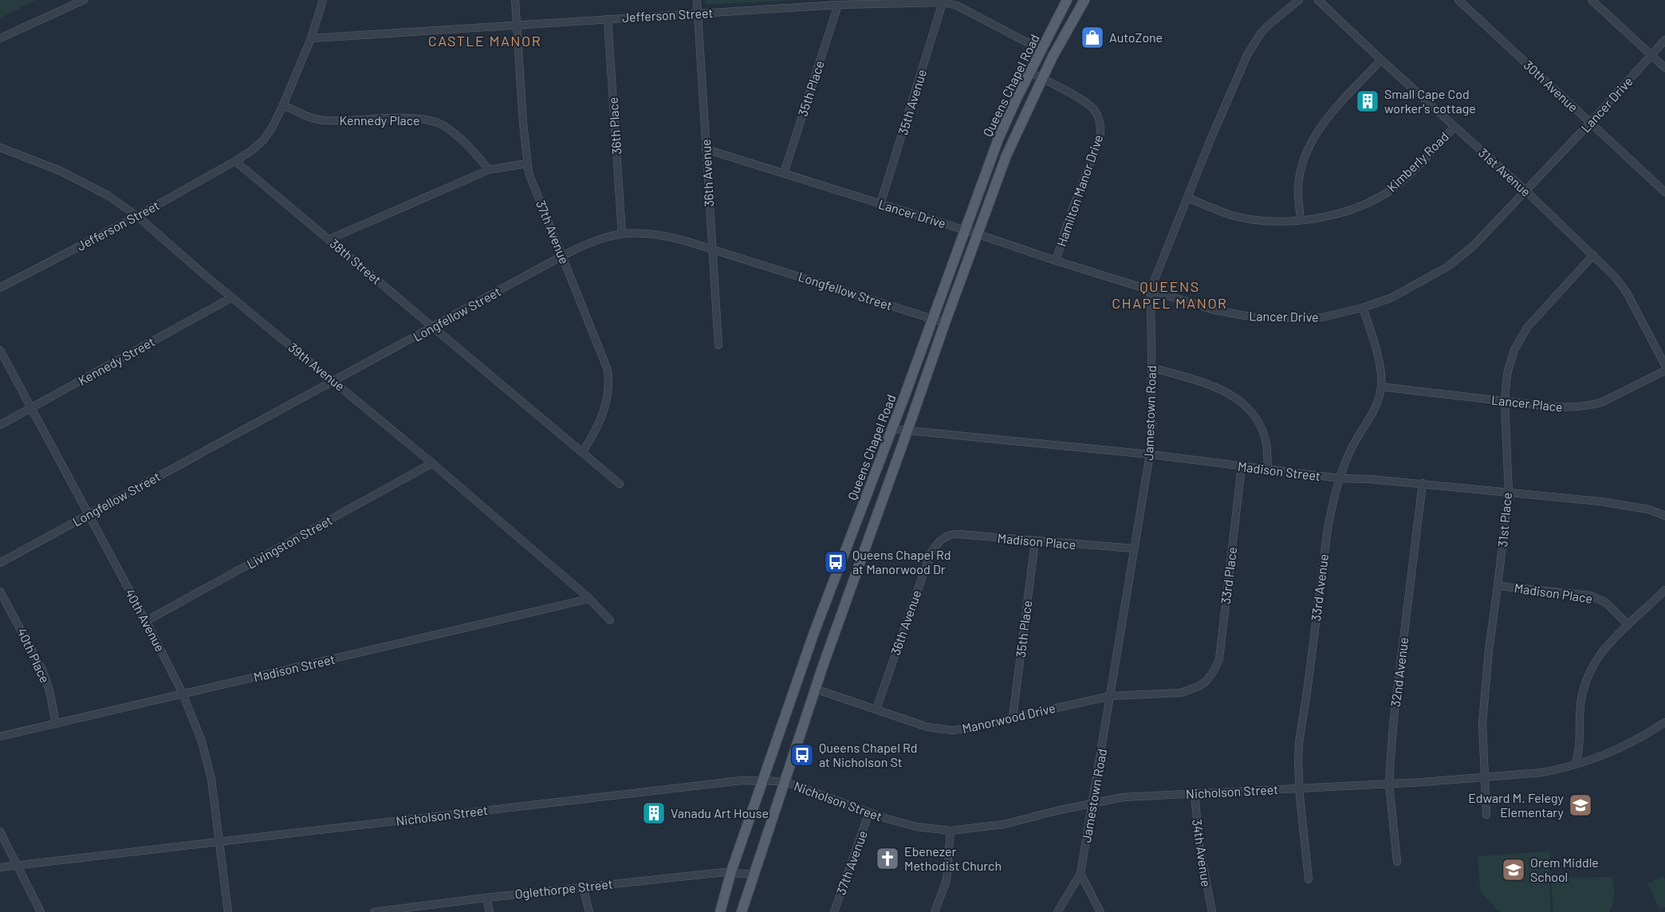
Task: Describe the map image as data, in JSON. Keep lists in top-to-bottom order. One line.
{"streets":{"main road":["Queens Chapel Road"],"street":["Jefferson Street","30th Avenue","35th Place","35th Avenue","Lancer Drive","Kennedy Place","36th Place","Kimberly Road","31st Avenue","36th Avenue","Hamilton Manor Drive","37th Avenue","38th Street","Longfellow Street","Kennedy Street","39th Avenue","Lancer Place","Jamestown Road","Madison Street","31st Place","Madison Place","Livingston Street","33rd Place","33rd Avenue","40th Avenue","40th Place","32nd Avenue","Manorwood Drive","Nicholson Street","34th Avenue","Oglethorpe Street"]},"crossings":[["Jefferson Street","Queens Chapel Road"],["Jefferson Street","35th Place"],["Jefferson Street","35th Avenue"],["Jefferson Street","36th Place"],["Jefferson Street","36th Avenue"],["Jefferson Street","37th Avenue"],["Jefferson Street","38th Street"],["Jefferson Street","39th Avenue"],["Queens Chapel Road","Lancer Drive"],["Queens Chapel Road","Hamilton Manor Drive"],["Queens Chapel Road","Longfellow Street"],["Queens Chapel Road","Madison Street"],["Queens Chapel Road","Manorwood Drive"],["Queens Chapel Road","Nicholson Street"],["Queens Chapel Road","Oglethorpe Street"],["30th Avenue","Lancer Drive"],["35th Place","Lancer Drive"],["35th Place","Madison Place"],["35th Place","Manorwood Drive"],["35th Avenue","Lancer Drive"],["Lancer Drive","31st Avenue"],["Lancer Drive","36th Avenue"],["Lancer Drive","Hamilton Manor Drive"],["Lancer Drive","Jamestown Road"],["Lancer Drive","33rd Avenue"],["36th Place","Longfellow Street"],["Kimberly Road","31st Avenue"],["Kimberly Road","Jamestown Road"],["31st Avenue","31st Place"],["36th Avenue","Longfellow Street"],["36th Avenue","Madison Place"],["36th Avenue","Manorwood Drive"],["37th Avenue","38th Street"],["37th Avenue","Longfellow Street"],["37th Avenue","Nicholson Street"],["38th Street","Longfellow Street"],["Longfellow Street","39th Avenue"],["Longfellow Street","40th Avenue"],["Kennedy Street","39th Avenue"],["Kennedy Street","40th Avenue"],["39th Avenue","Madison Street"],["39th Avenue","Livingston Street"],["Lancer Place","31st Place"],["Lancer Place","33rd Avenue"],["Jamestown Road","Madison Street"],["Jamestown Road","Madison Place"],["Jamestown Road","Manorwood Drive"],["Jamestown Road","Nicholson Street"],["Madison Street","31st Place"],["Madison Street","33rd Place"],["Madison Street","33rd Avenue"],["Madison Street","40th Avenue"],["Madison Street","40th Place"],["Madison Street","32nd Avenue"],["31st Place","Madison Place"],["31st Place","Nicholson Street"],["Livingston Street","40th Avenue"],["33rd Place","Manorwood Drive"],["33rd Avenue","Nicholson Street"],["40th Avenue","Nicholson Street"],["32nd Avenue","Nicholson Street"],["Nicholson Street","34th Avenue"]],"districts":["CASTLE MANOR","QUEENS CHAPEL MANOR"],"places":{"shop":["AutoZone"],"building":["Small Cape Cod worker's cottage","Vanadu Art House"],"bus stop":["Queens Chapel Rd at Manorwood Dr","Queens Chapel Rd at Nicholson St"],"school or university":["Edward M. Felegy Elementary","Orem Middle School"],"church":["Ebenezer Methodist Church"]}}
